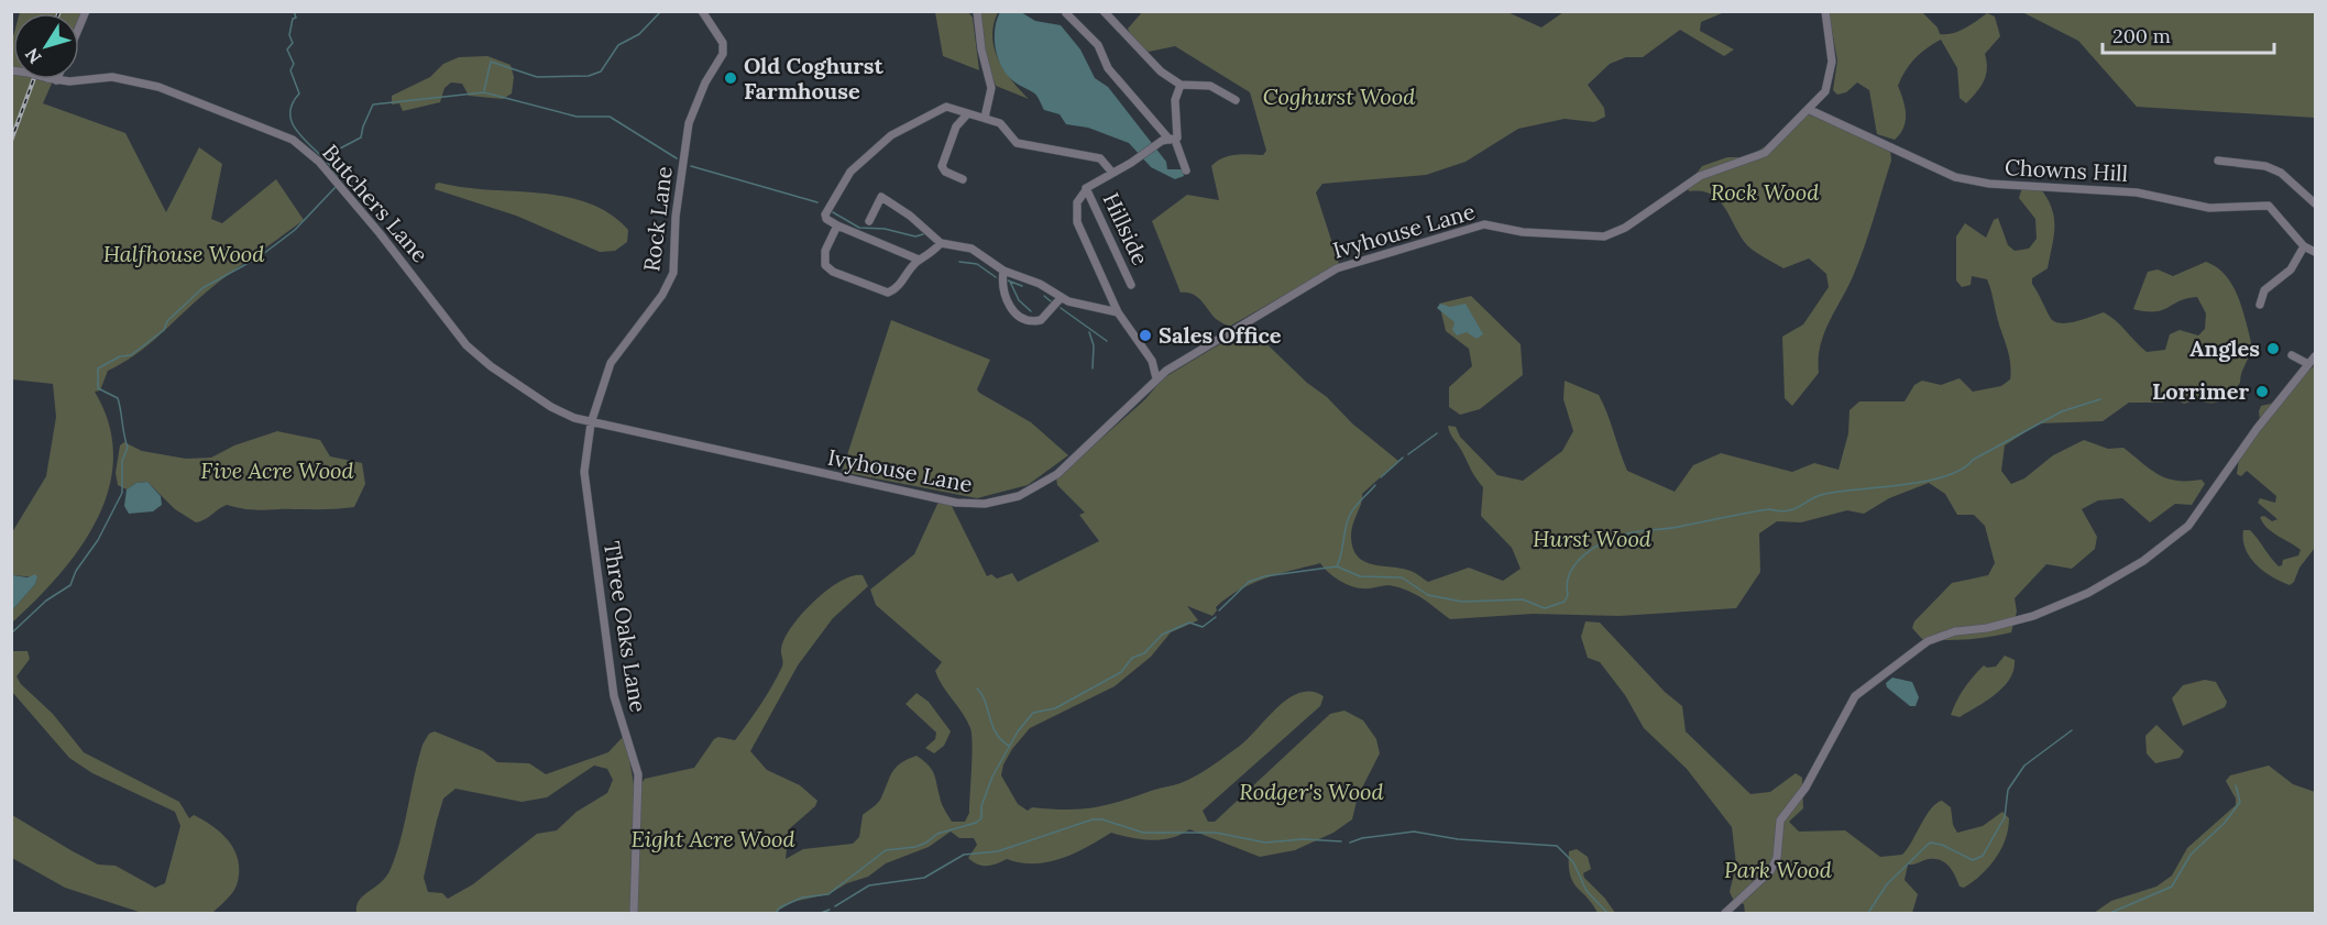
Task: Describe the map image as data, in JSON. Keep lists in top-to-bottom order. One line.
{"streets":{"street":["Chowns Hill","Butchers Lane","Rock Lane","Hillside","Ivyhouse Lane","Three Oaks Lane"]},"crossings":[["Chowns Hill","Ivyhouse Lane"],["Butchers Lane","Rock Lane"],["Butchers Lane","Ivyhouse Lane"],["Butchers Lane","Three Oaks Lane"],["Rock Lane","Ivyhouse Lane"],["Rock Lane","Three Oaks Lane"],["Ivyhouse Lane","Three Oaks Lane"]],"parks":["Coghurst Wood","Rock Wood","Halfhouse Wood","Five Acre Wood","Hurst Wood","Rodger's Wood","Eight Acre Wood","Park Wood"],"places":["Old Coghurst Farmhouse","Sales Office","Angles","Lorrimer"],"scale_bar":"200 m","north":"bottom left"}
